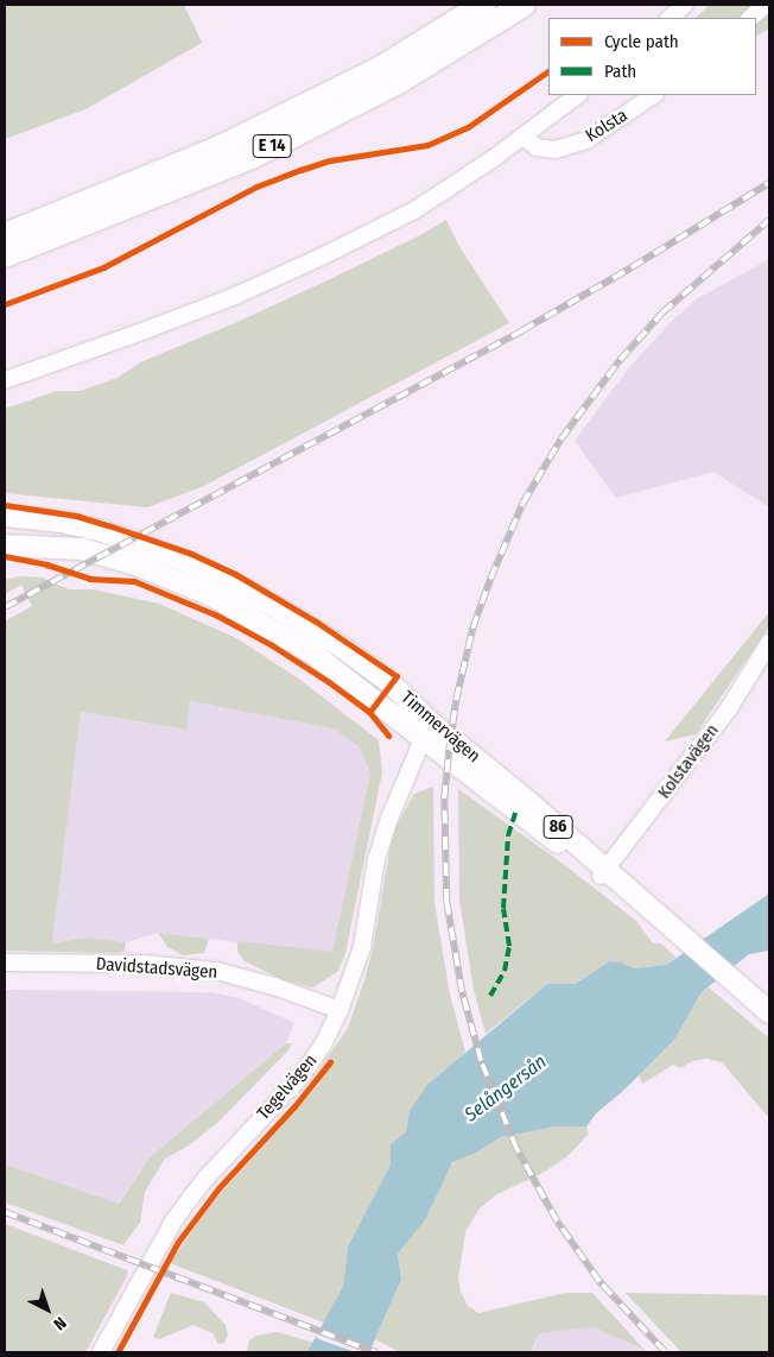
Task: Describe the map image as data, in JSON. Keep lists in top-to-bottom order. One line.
{"streets":{"highway":["E 14"],"main road":["Timmervägen","86"],"street":["Kolsta","Kolstavägen","Davidstadsvägen","Tegelvägen"]},"crossings":[["Timmervägen","Kolstavägen"],["Timmervägen","Tegelvägen"],["Davidstadsvägen","Tegelvägen"]],"water":["Selångersån"],"legend":["Cycle path","Path"],"north":"bottom right"}
